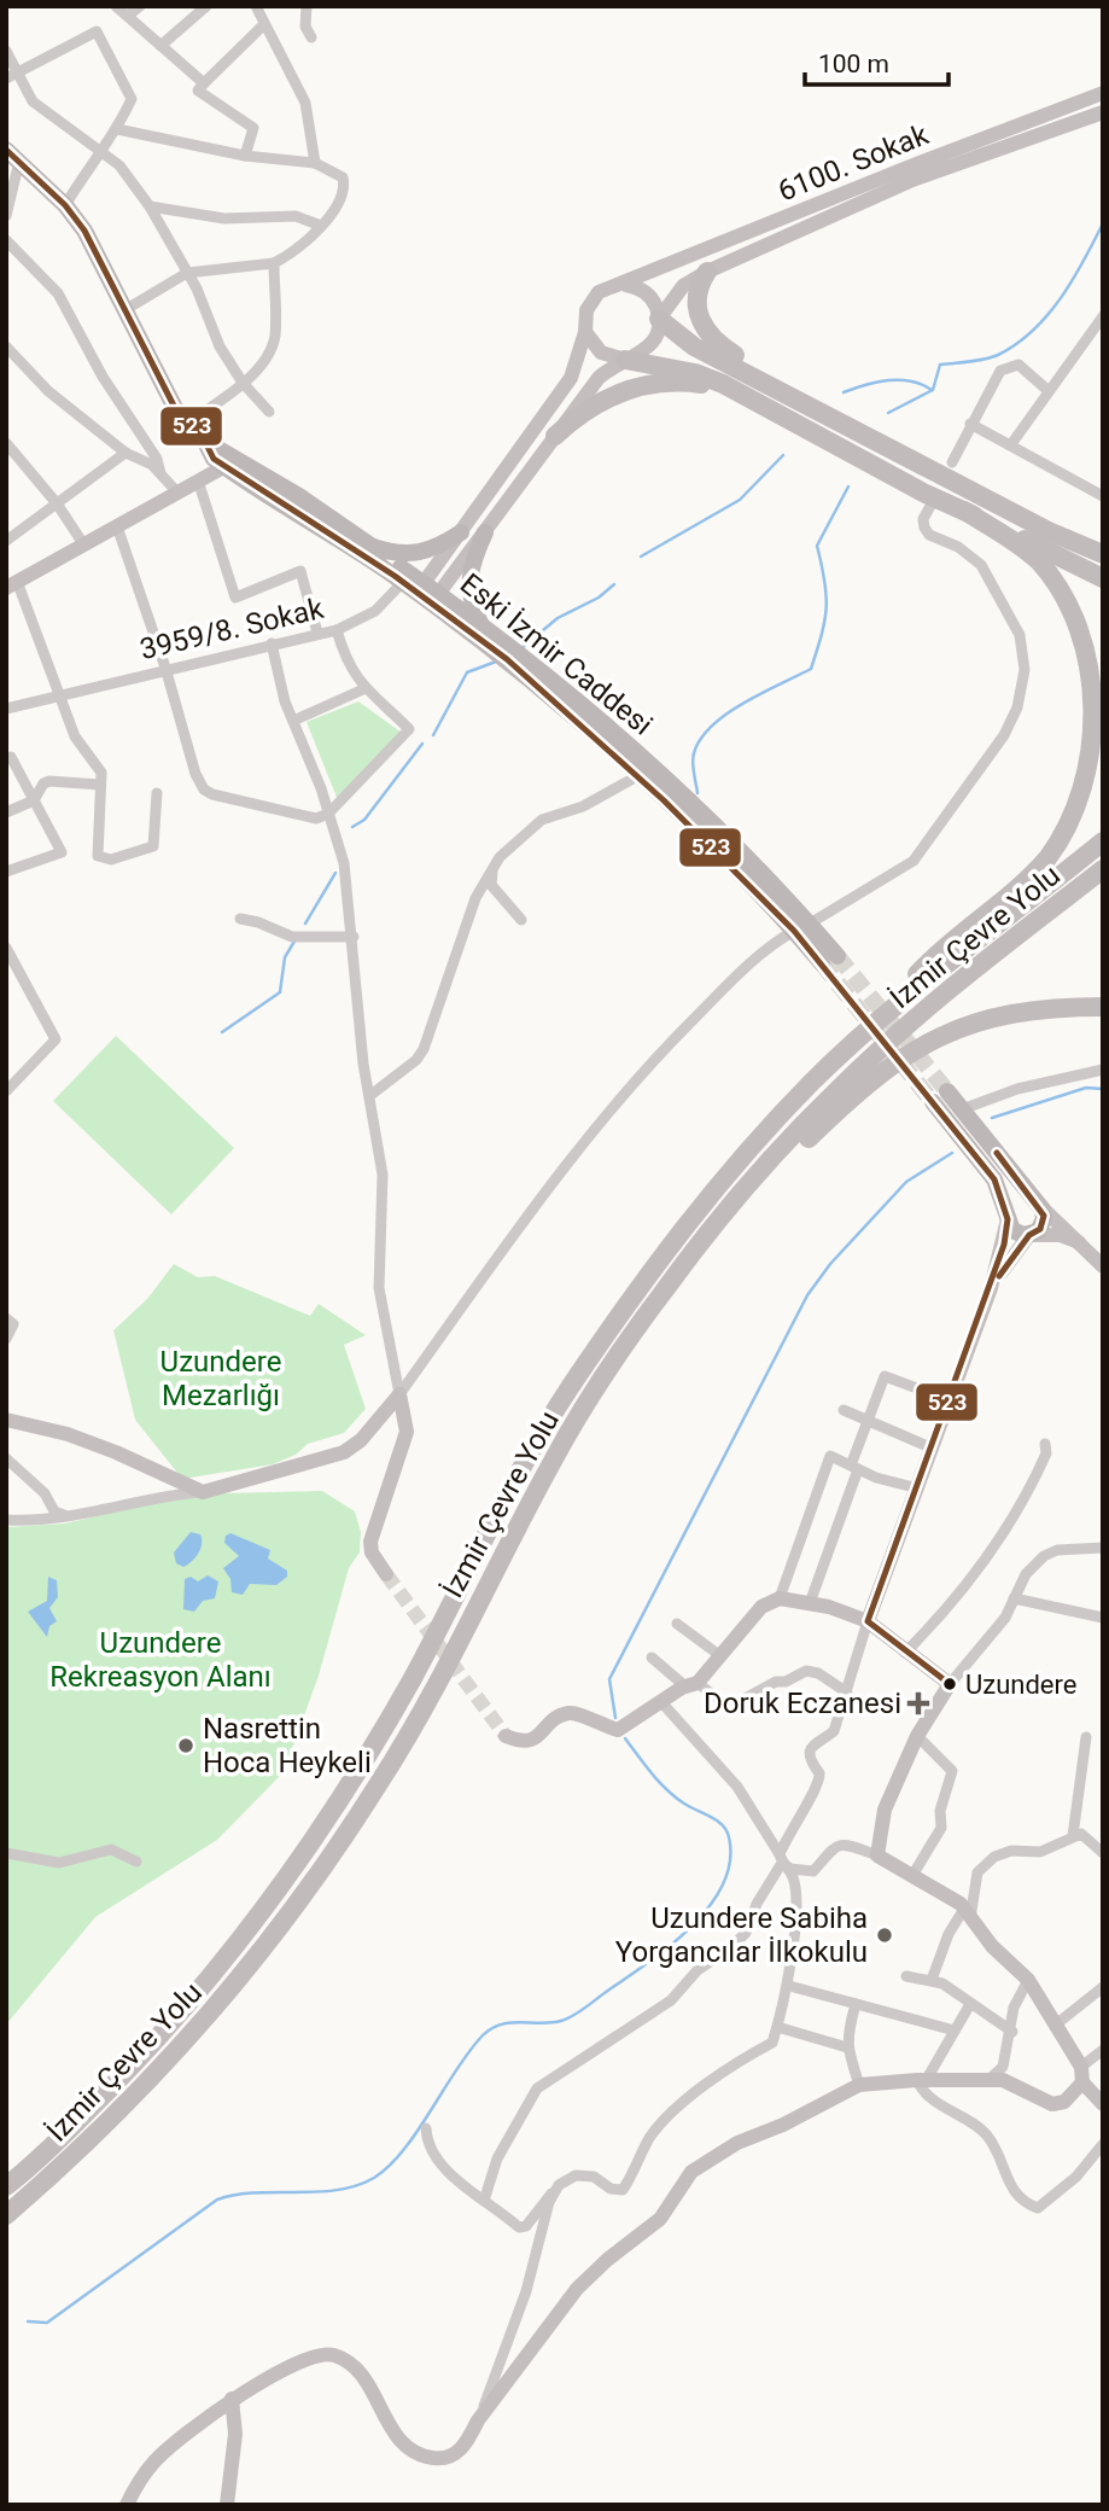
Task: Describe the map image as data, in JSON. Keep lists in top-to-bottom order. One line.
{"streets":{"highway":["İzmir Çevre Yolu"],"main road":["Eski İzmir Caddesi"],"street":["6100. Sokak","3959/8. Sokak"]},"crossings":[["6100. Sokak","3959/8. Sokak"],["6100. Sokak","Eski İzmir Caddesi"],["3959/8. Sokak","Eski İzmir Caddesi"]],"parks":["Uzundere Mezarlığı","Uzundere Rekreasyon Alanı"],"places":{"other":["Uzundere","Nasrettin Hoca Heykeli","Uzundere Sabiha Yorgancılar İlkokulu"],"health":["Doruk Eczanesi"]},"lines":["transit line 523"],"scale_bar":"100 m"}
